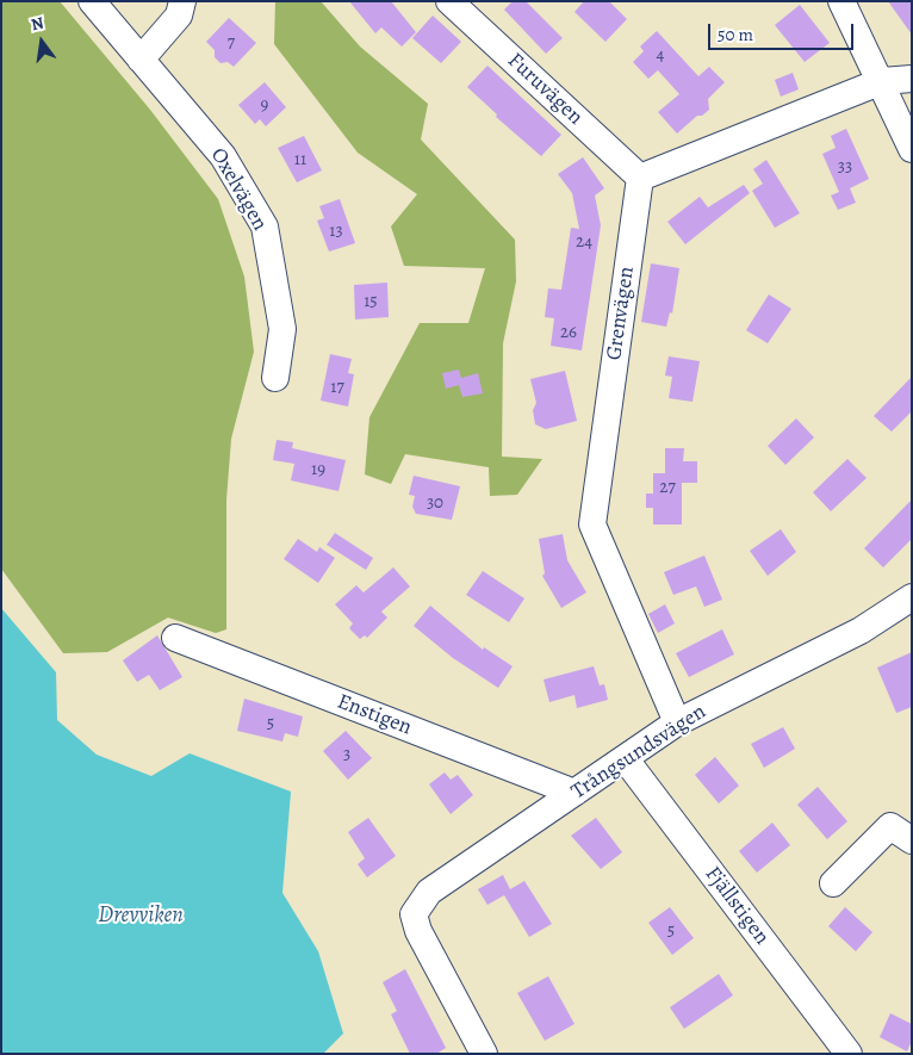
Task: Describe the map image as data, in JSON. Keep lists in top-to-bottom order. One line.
{"streets":{"street":["Furuvägen","Oxelvägen","Grenvägen","Enstigen","Trångsundsvägen","Fjällstigen"]},"crossings":[["Furuvägen","Grenvägen"],["Grenvägen","Trångsundsvägen"],["Enstigen","Trångsundsvägen"],["Trångsundsvägen","Fjällstigen"]],"water":["Drevviken"],"house_numbers":["7","4","9","11","33","13","24","15","26","17","19","27","30","5","3","5"],"scale_bar":"50 m","north":"top"}
